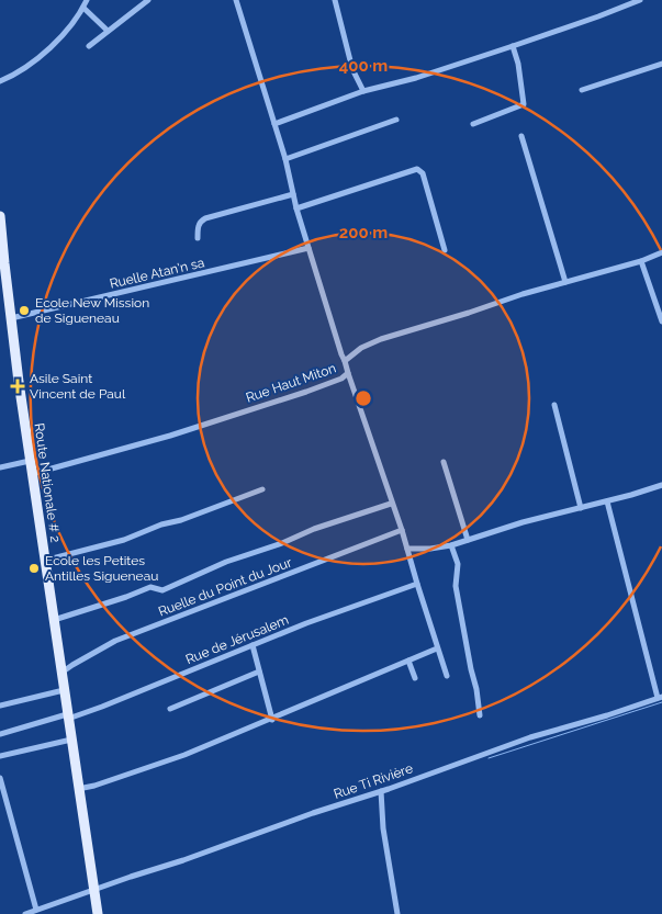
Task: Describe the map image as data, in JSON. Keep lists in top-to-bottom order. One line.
{"streets":{"main road":["Route Nationale # 2"],"street":["Ruelle Atan'n sa","Rue Haut Miton","Ruelle du Point du Jour","Rue de Jérusalem","Rue Ti Rivière"]},"crossings":[["Ruelle Atan'n sa","Route Nationale # 2"],["Rue Haut Miton","Route Nationale # 2"],["Route Nationale # 2","Ruelle du Point du Jour"],["Route Nationale # 2","Rue de Jérusalem"],["Route Nationale # 2","Rue Ti Rivière"]],"places":{"other":["Ecole New Mission de Sigueneau","Ecole les Petites Antilles Sigueneau"],"health":["Asile Saint Vincent de Paul"]},"rings":["400 m","200 m"]}
